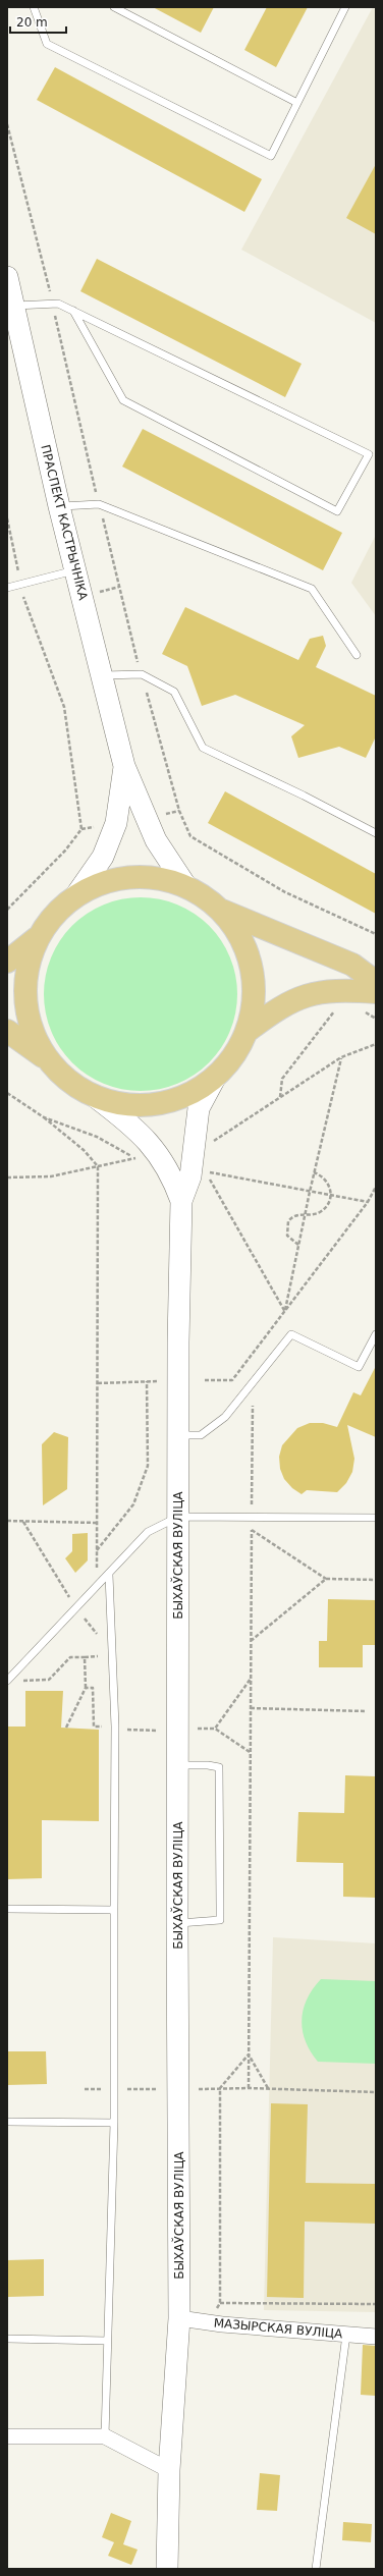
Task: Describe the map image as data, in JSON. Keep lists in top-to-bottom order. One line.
{"streets":{"main road":["ПРАСПЕКТ КАСТРЫЧНІКА","БЫХАЎСКАЯ ВУЛІЦА"],"street":["МАЗЫРСКАЯ ВУЛІЦА"]},"crossings":[["БЫХАЎСКАЯ ВУЛІЦА","МАЗЫРСКАЯ ВУЛІЦА"]],"scale_bar":"20 m"}
